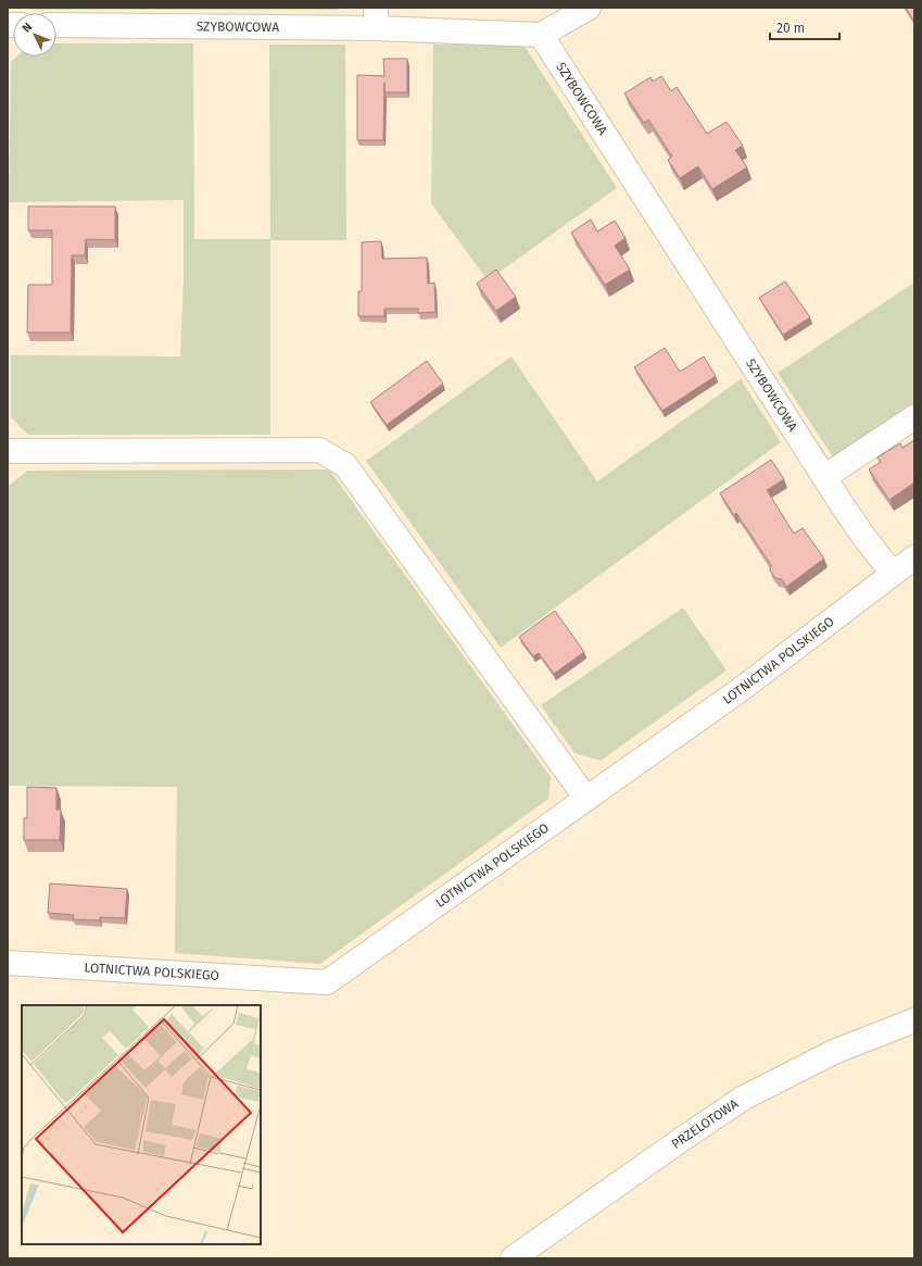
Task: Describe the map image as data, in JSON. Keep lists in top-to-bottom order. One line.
{"streets":{"street":["SZYBOWCOWA","LOTNICTWA POLSKIEGO","PRZELOTOWA"]},"crossings":[["SZYBOWCOWA","LOTNICTWA POLSKIEGO"]],"scale_bar":"20 m","north":"top left"}
